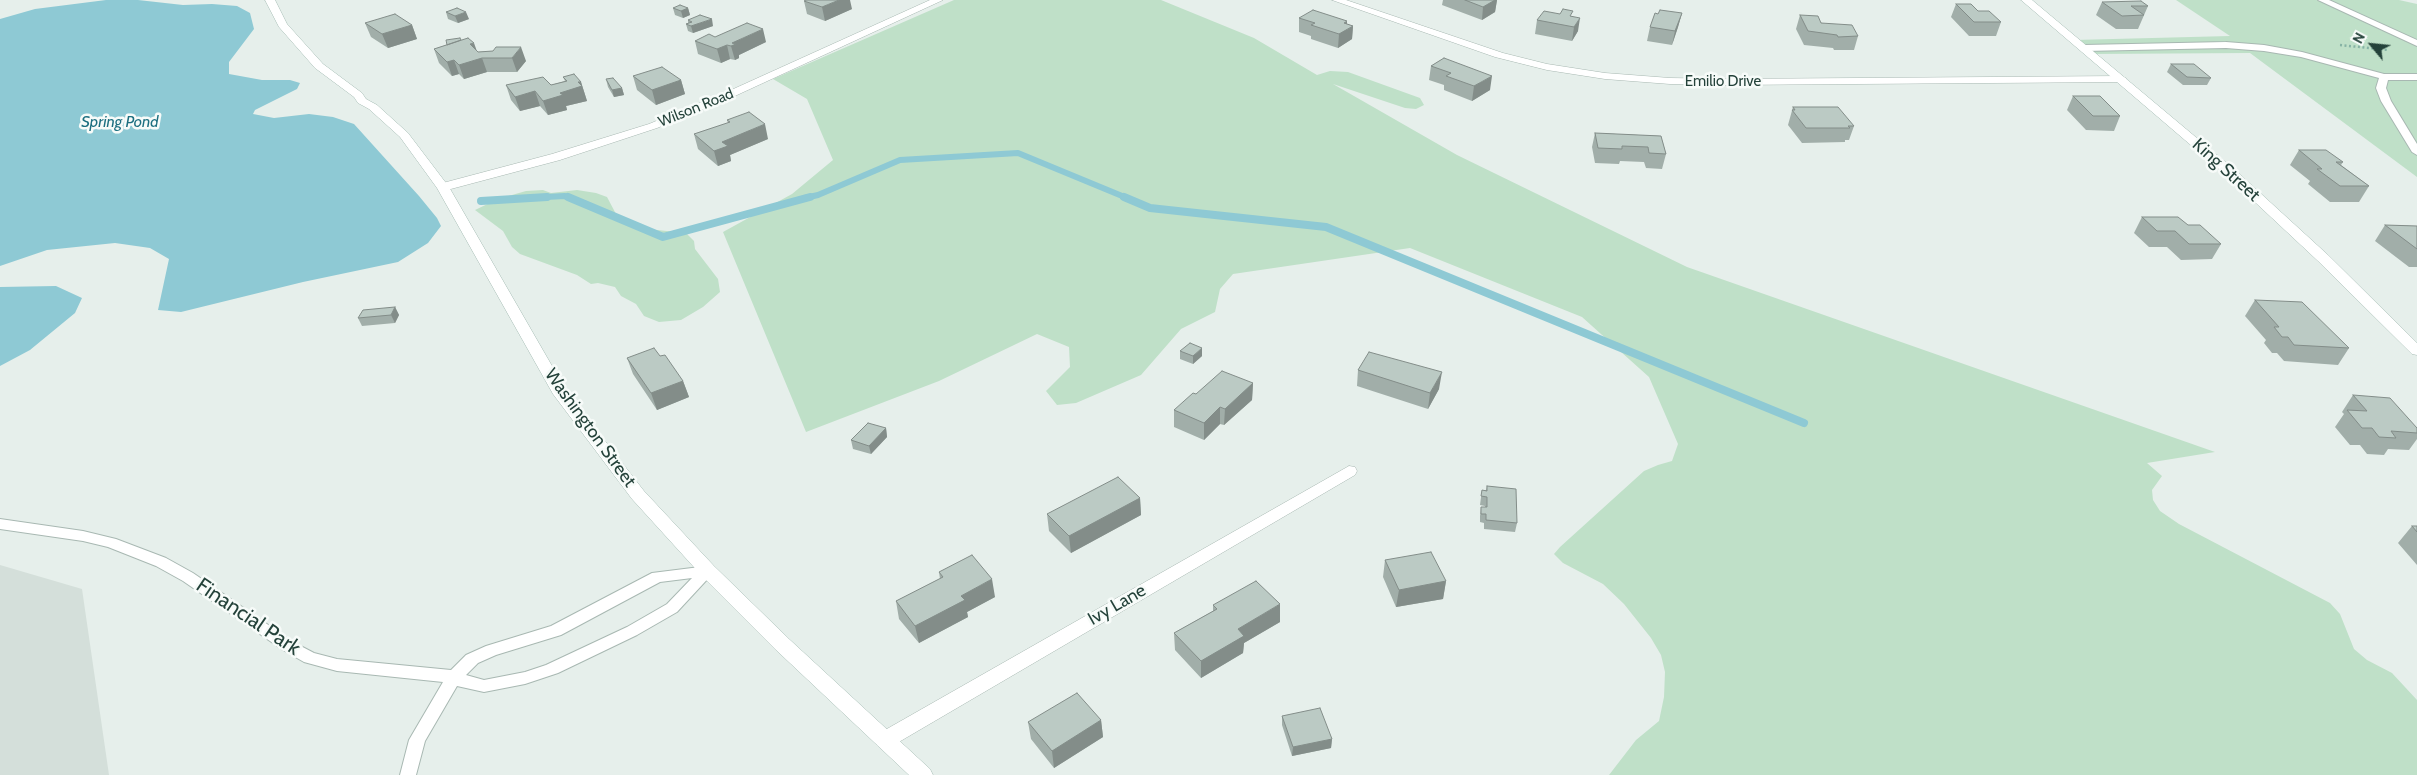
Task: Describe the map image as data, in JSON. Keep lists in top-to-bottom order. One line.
{"streets":{"main road":["Emilio Drive","Wilson Road","King Street","Washington Street","Ivy Lane"],"lane":["Financial Park"]},"crossings":[["Emilio Drive","King Street"],["Wilson Road","Washington Street"],["Washington Street","Ivy Lane"],["Washington Street","Financial Park"]],"water":["Spring Pond"],"north":"top left"}
